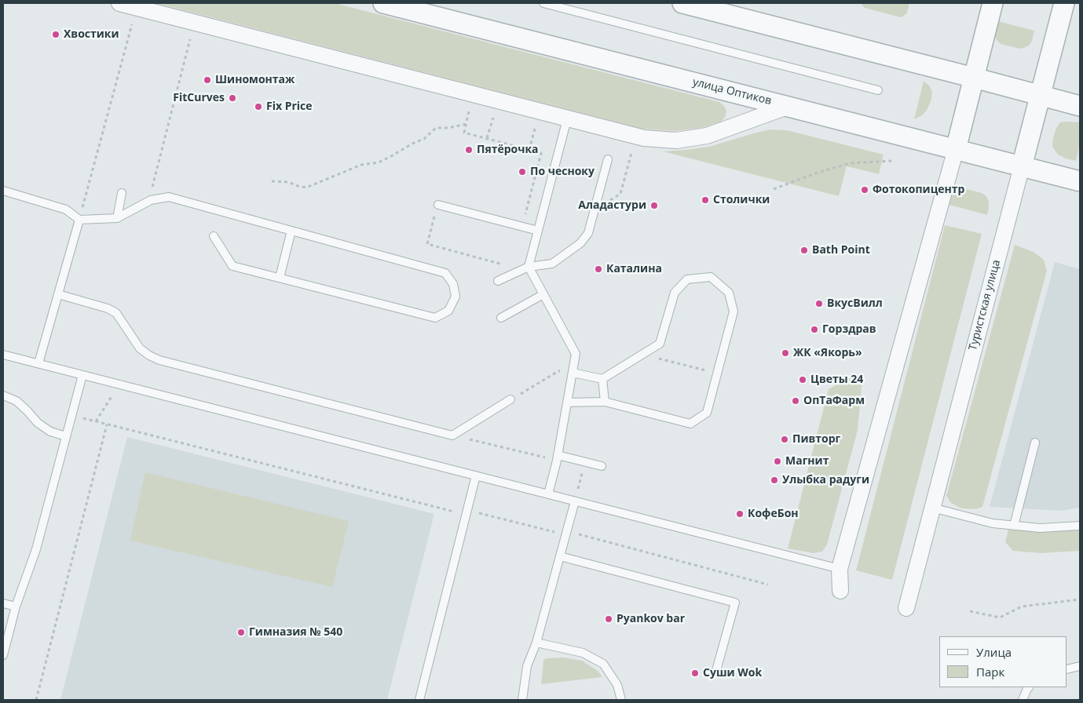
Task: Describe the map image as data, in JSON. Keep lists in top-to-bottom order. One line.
{"streets":{"street":["улица Оптиков","Туристская улица"]},"crossings":[["улица Оптиков","Туристская улица"]],"places":["Хвостики","Шиномонтаж","FitCurves","Fix Price","Пятёрочка","По чесноку","Фотокопицентр","Столички","Аладастури","Bath Point","Каталина","ВкусВилл","Горздрав","ЖК «Якорь»","Цветы 24","ОпТаФарм","Пивторг","Магнит","Улыбка радуги","КофеБон","Pyankov bar","Гимназия № 540","Суши Wok"],"legend":["Улица","Парк"]}
